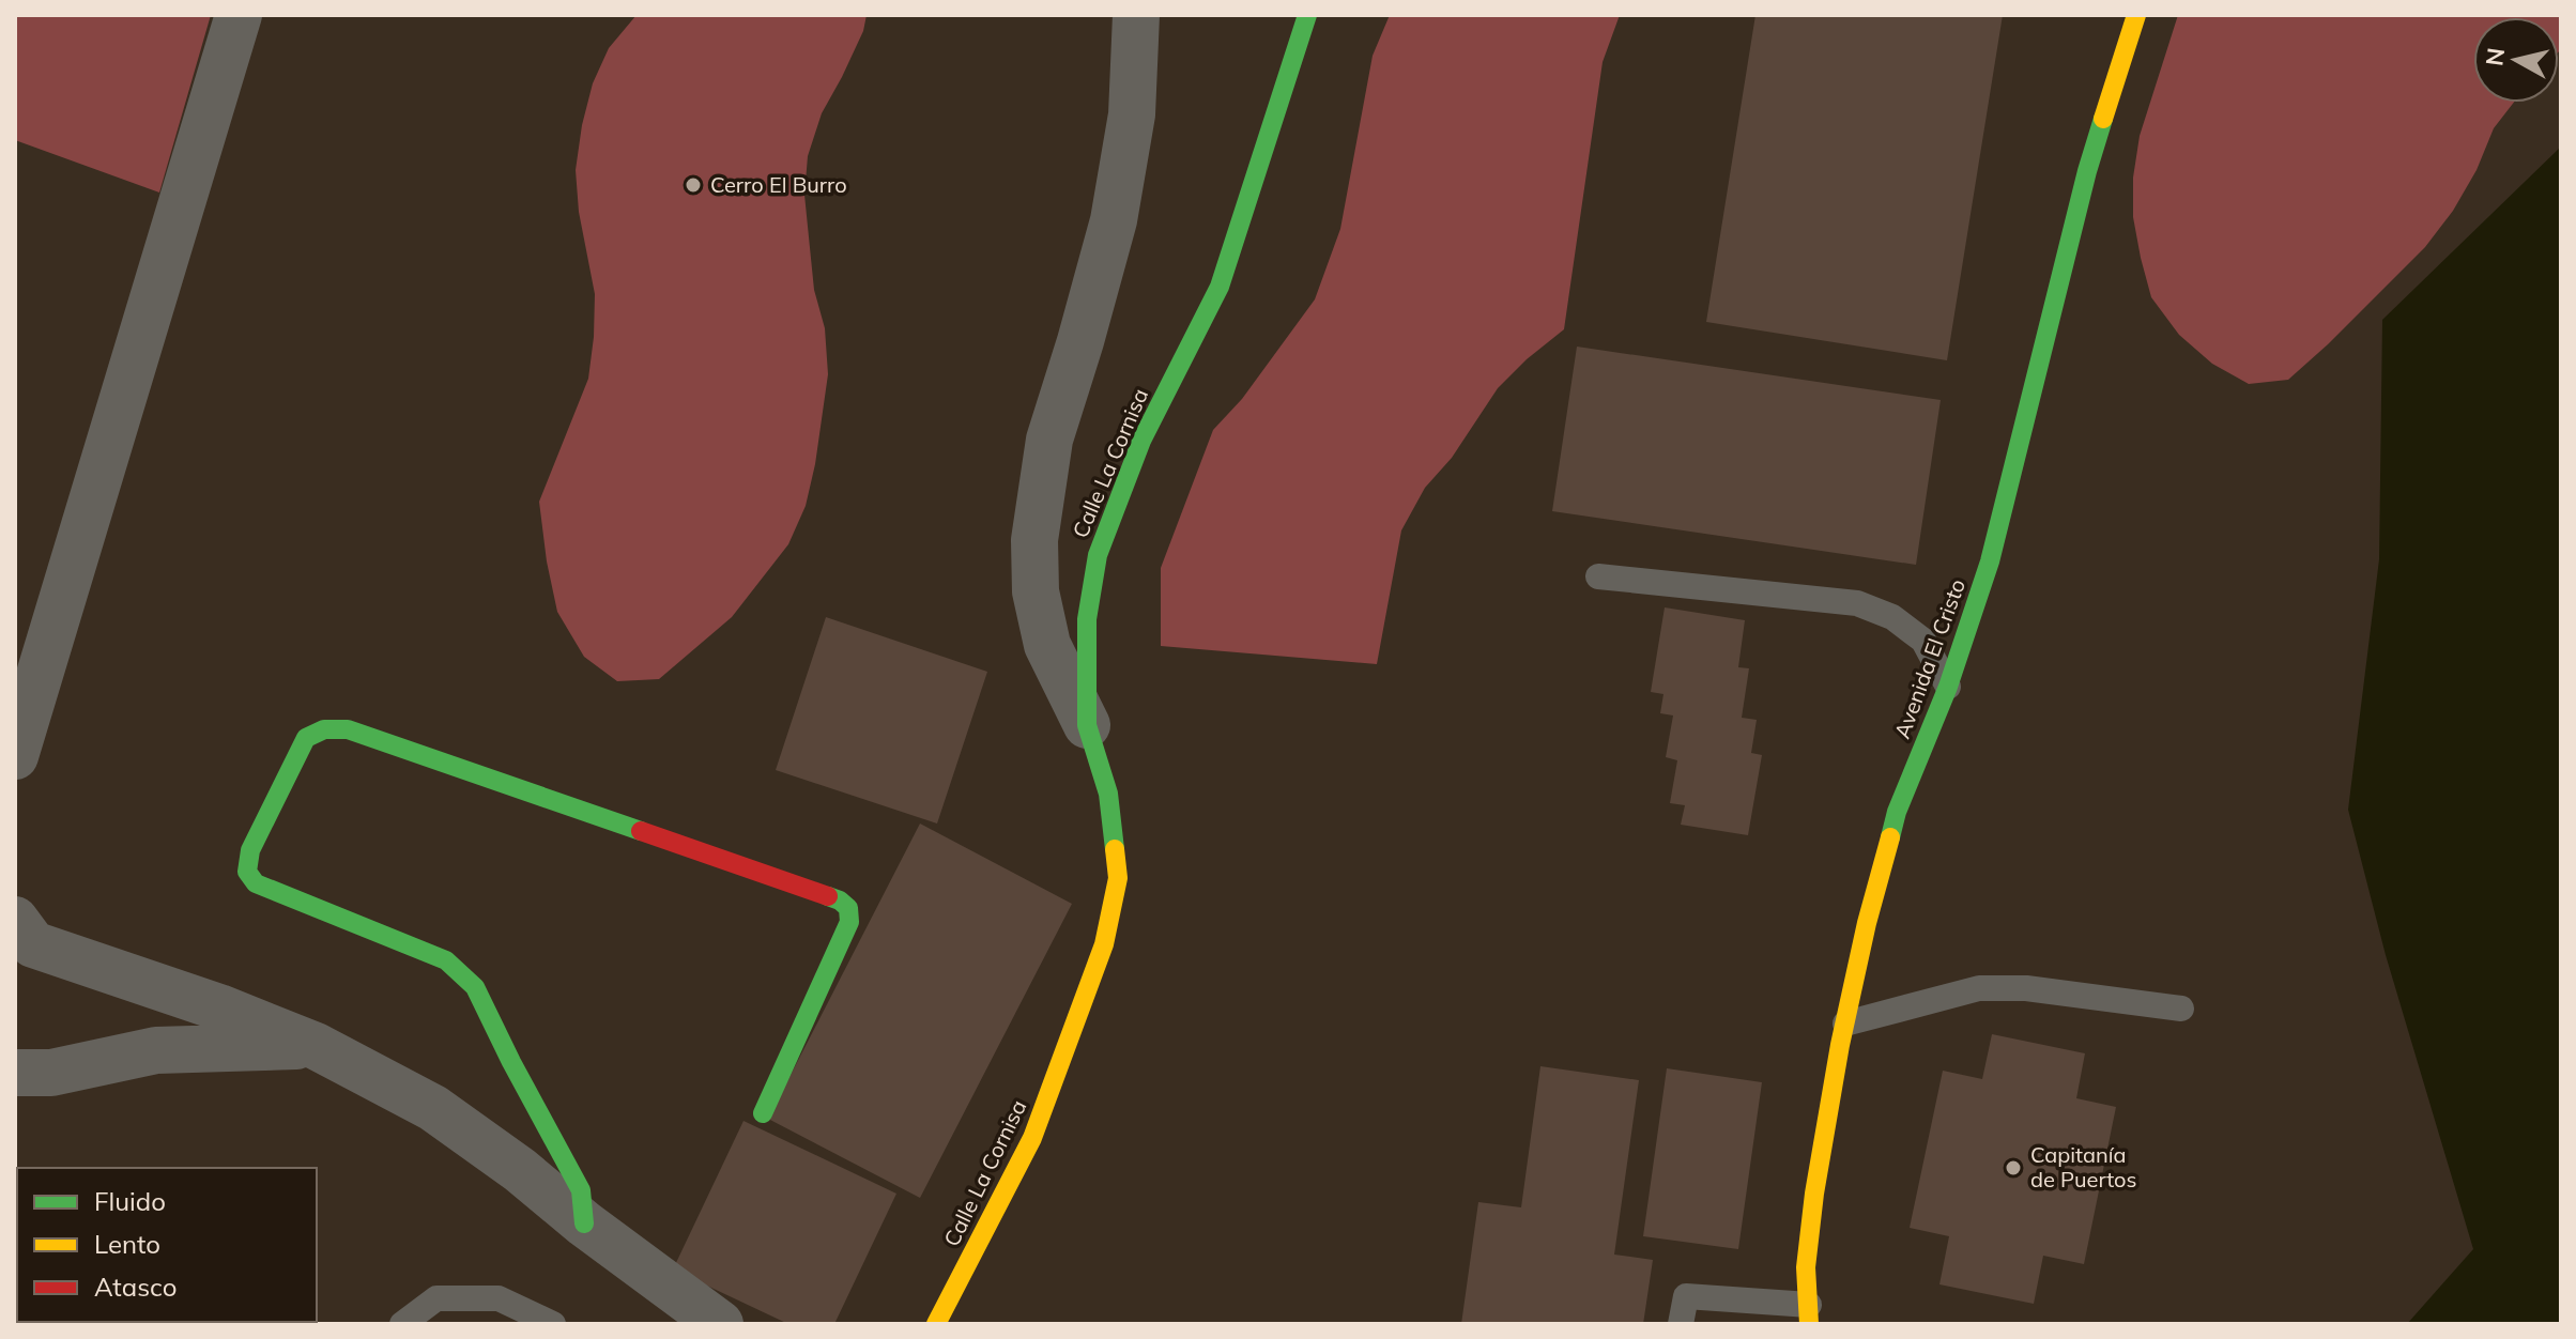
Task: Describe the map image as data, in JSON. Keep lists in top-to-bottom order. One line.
{"streets":{"street":["Calle La Cornisa","Avenida El Cristo"]},"places":["Cerro El Burro","Capitanía de Puertos"],"legend":["Fluido","Lento","Atasco"],"north":"left"}
